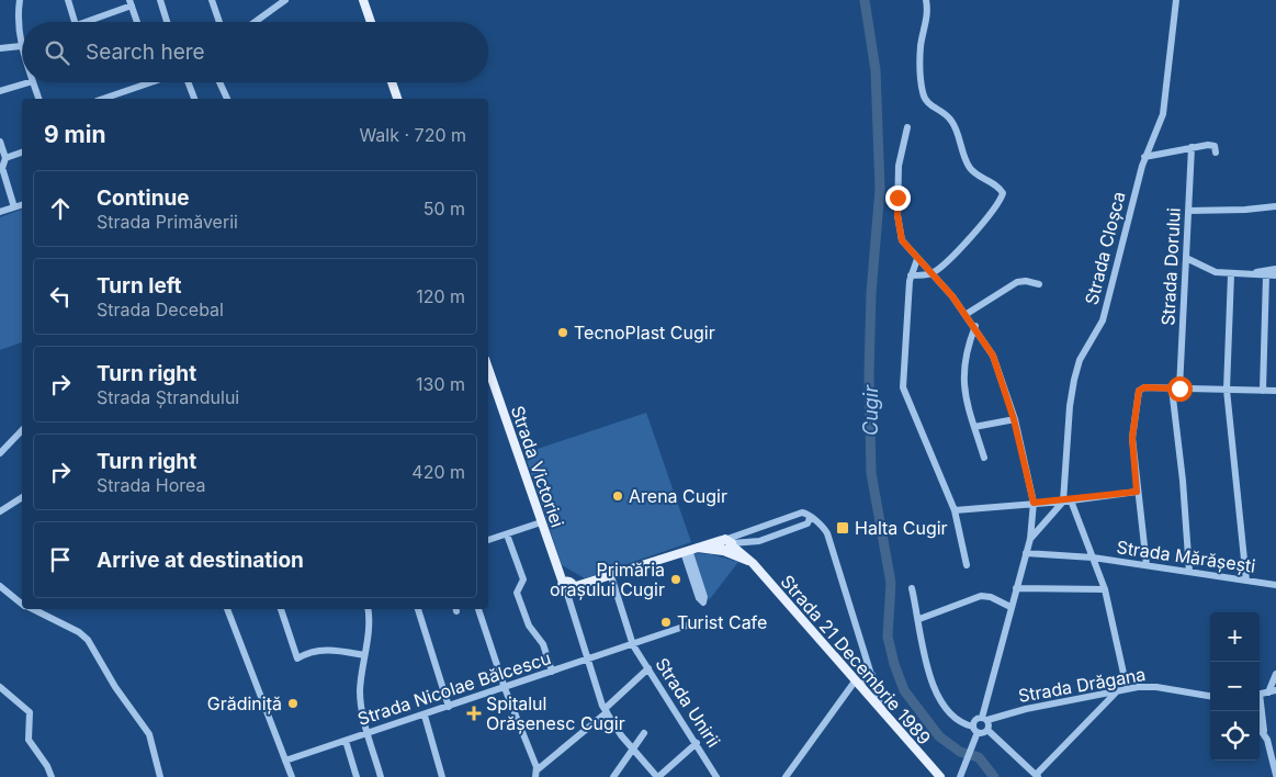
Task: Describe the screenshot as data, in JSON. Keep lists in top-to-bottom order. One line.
{"streets":{"main road":["Strada Victoriei","Strada 21 Decembrie 1989"],"street":["Strada Cloșca","Strada Dorului","Strada Mărășești","Strada Drăgana","Strada Nicolae Bălcescu","Strada Unirii"]},"crossings":[["Strada Dorului","Strada Mărășești"],["Strada Nicolae Bălcescu","Strada Unirii"]],"water":["Cugir"],"places":{"other":["TecnoPlast Cugir","Arena Cugir","Primăria orașului Cugir","Turist Cafe","Grădiniță"],"transit":["Halta Cugir"],"health":["Spitalul Orășenesc Cugir"]},"page":{"search":"Search here","heading":["9 min","Walk · 720 m"],"list":[["Continue","Strada Primăverii","50 m"],["Turn left","Strada Decebal","120 m"],["Turn right","Strada Ștrandului","130 m"],["Turn right","Strada Horea","420 m"],"Arrive at destination"],"map_buttons":["+","−"]}}
